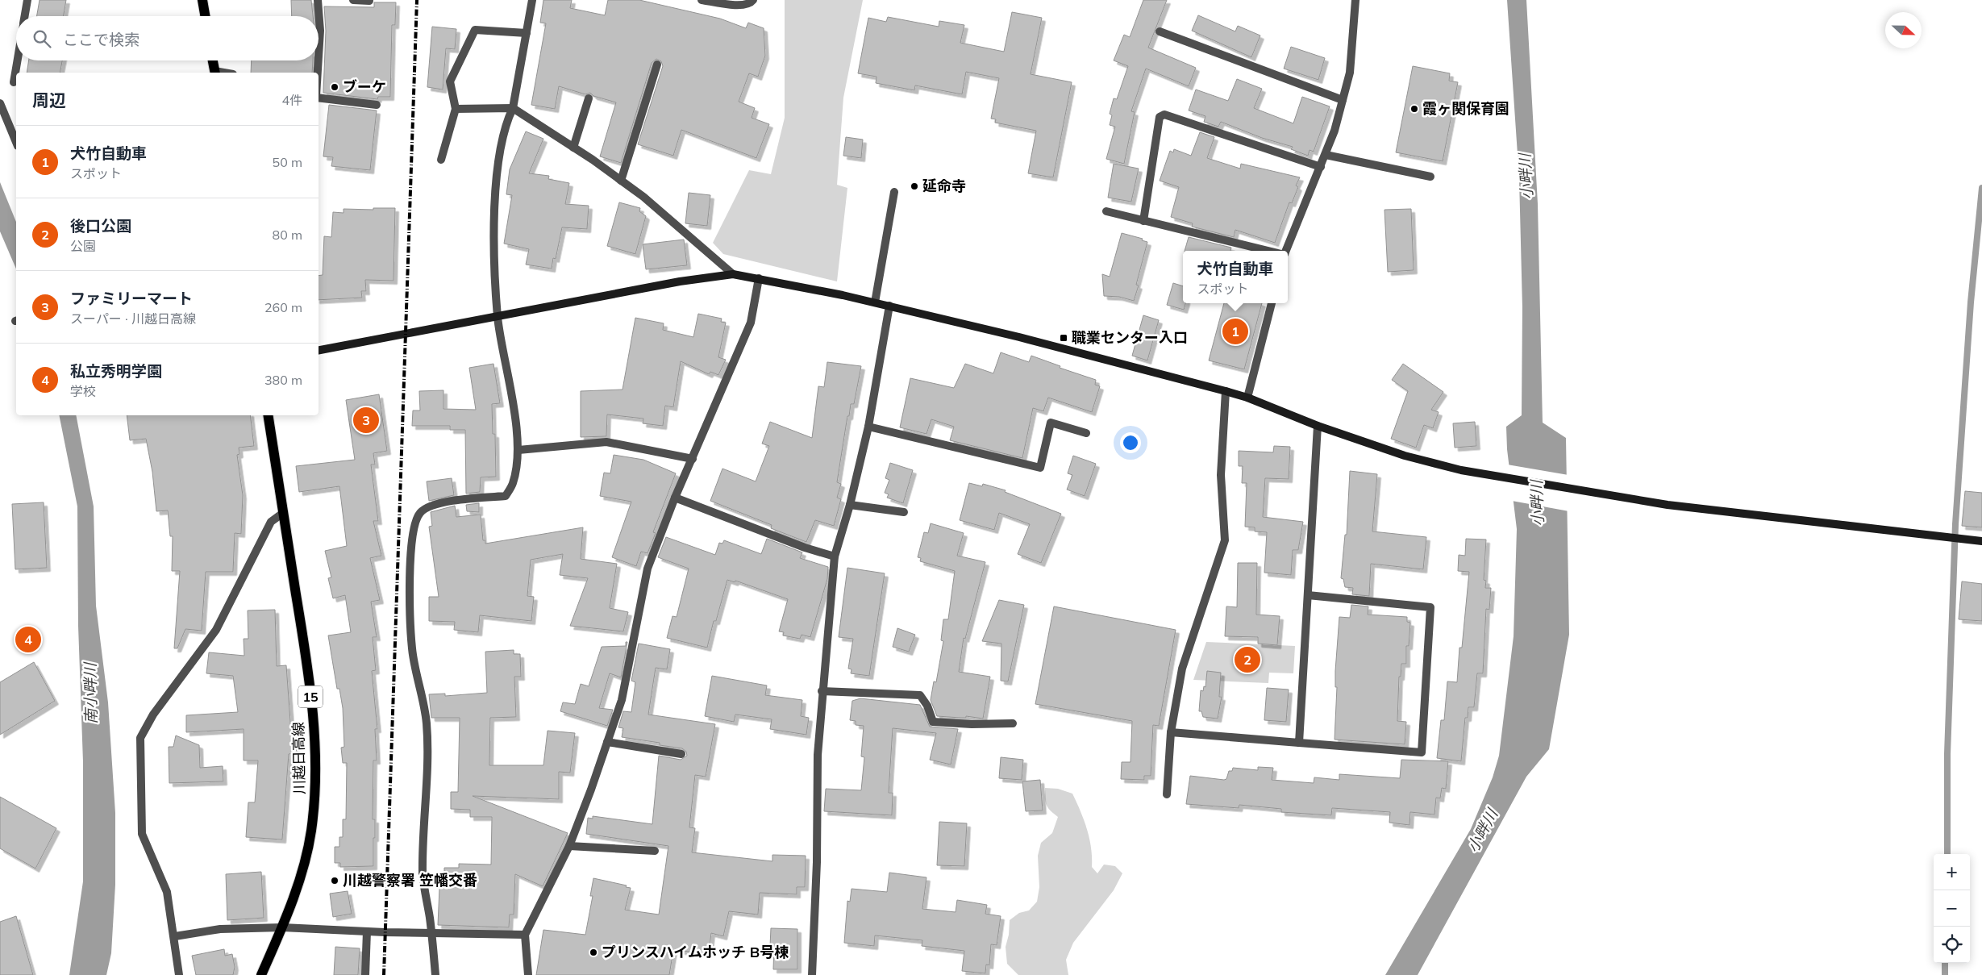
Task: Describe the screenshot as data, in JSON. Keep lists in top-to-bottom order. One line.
{"streets":{"main road":["15","川越日高線"]},"water":["小畔川","南小畔川"],"places":{"other":["ブーケ","霞ヶ関保育園","延命寺","川越警察署 笠幡交番","プリンスハイムホッチ B号棟"],"transit":["職業センター入口"]},"north":"right","page":{"search":"ここで検索","heading":["周辺","4件"],"list":[{"mark":"1","name":"犬竹自動車","note":"スポット","value":"50 m"},{"mark":"2","name":"後口公園","note":"公園","value":"80 m"},{"mark":"3","name":"ファミリーマート","note":"スーパー · 川越日高線","value":"260 m"},{"mark":"4","name":"私立秀明学園","note":"学校","value":"380 m"}],"popup":["犬竹自動車","スポット"],"pins":["1","3","4","2"],"map_buttons":["+","−"]}}
